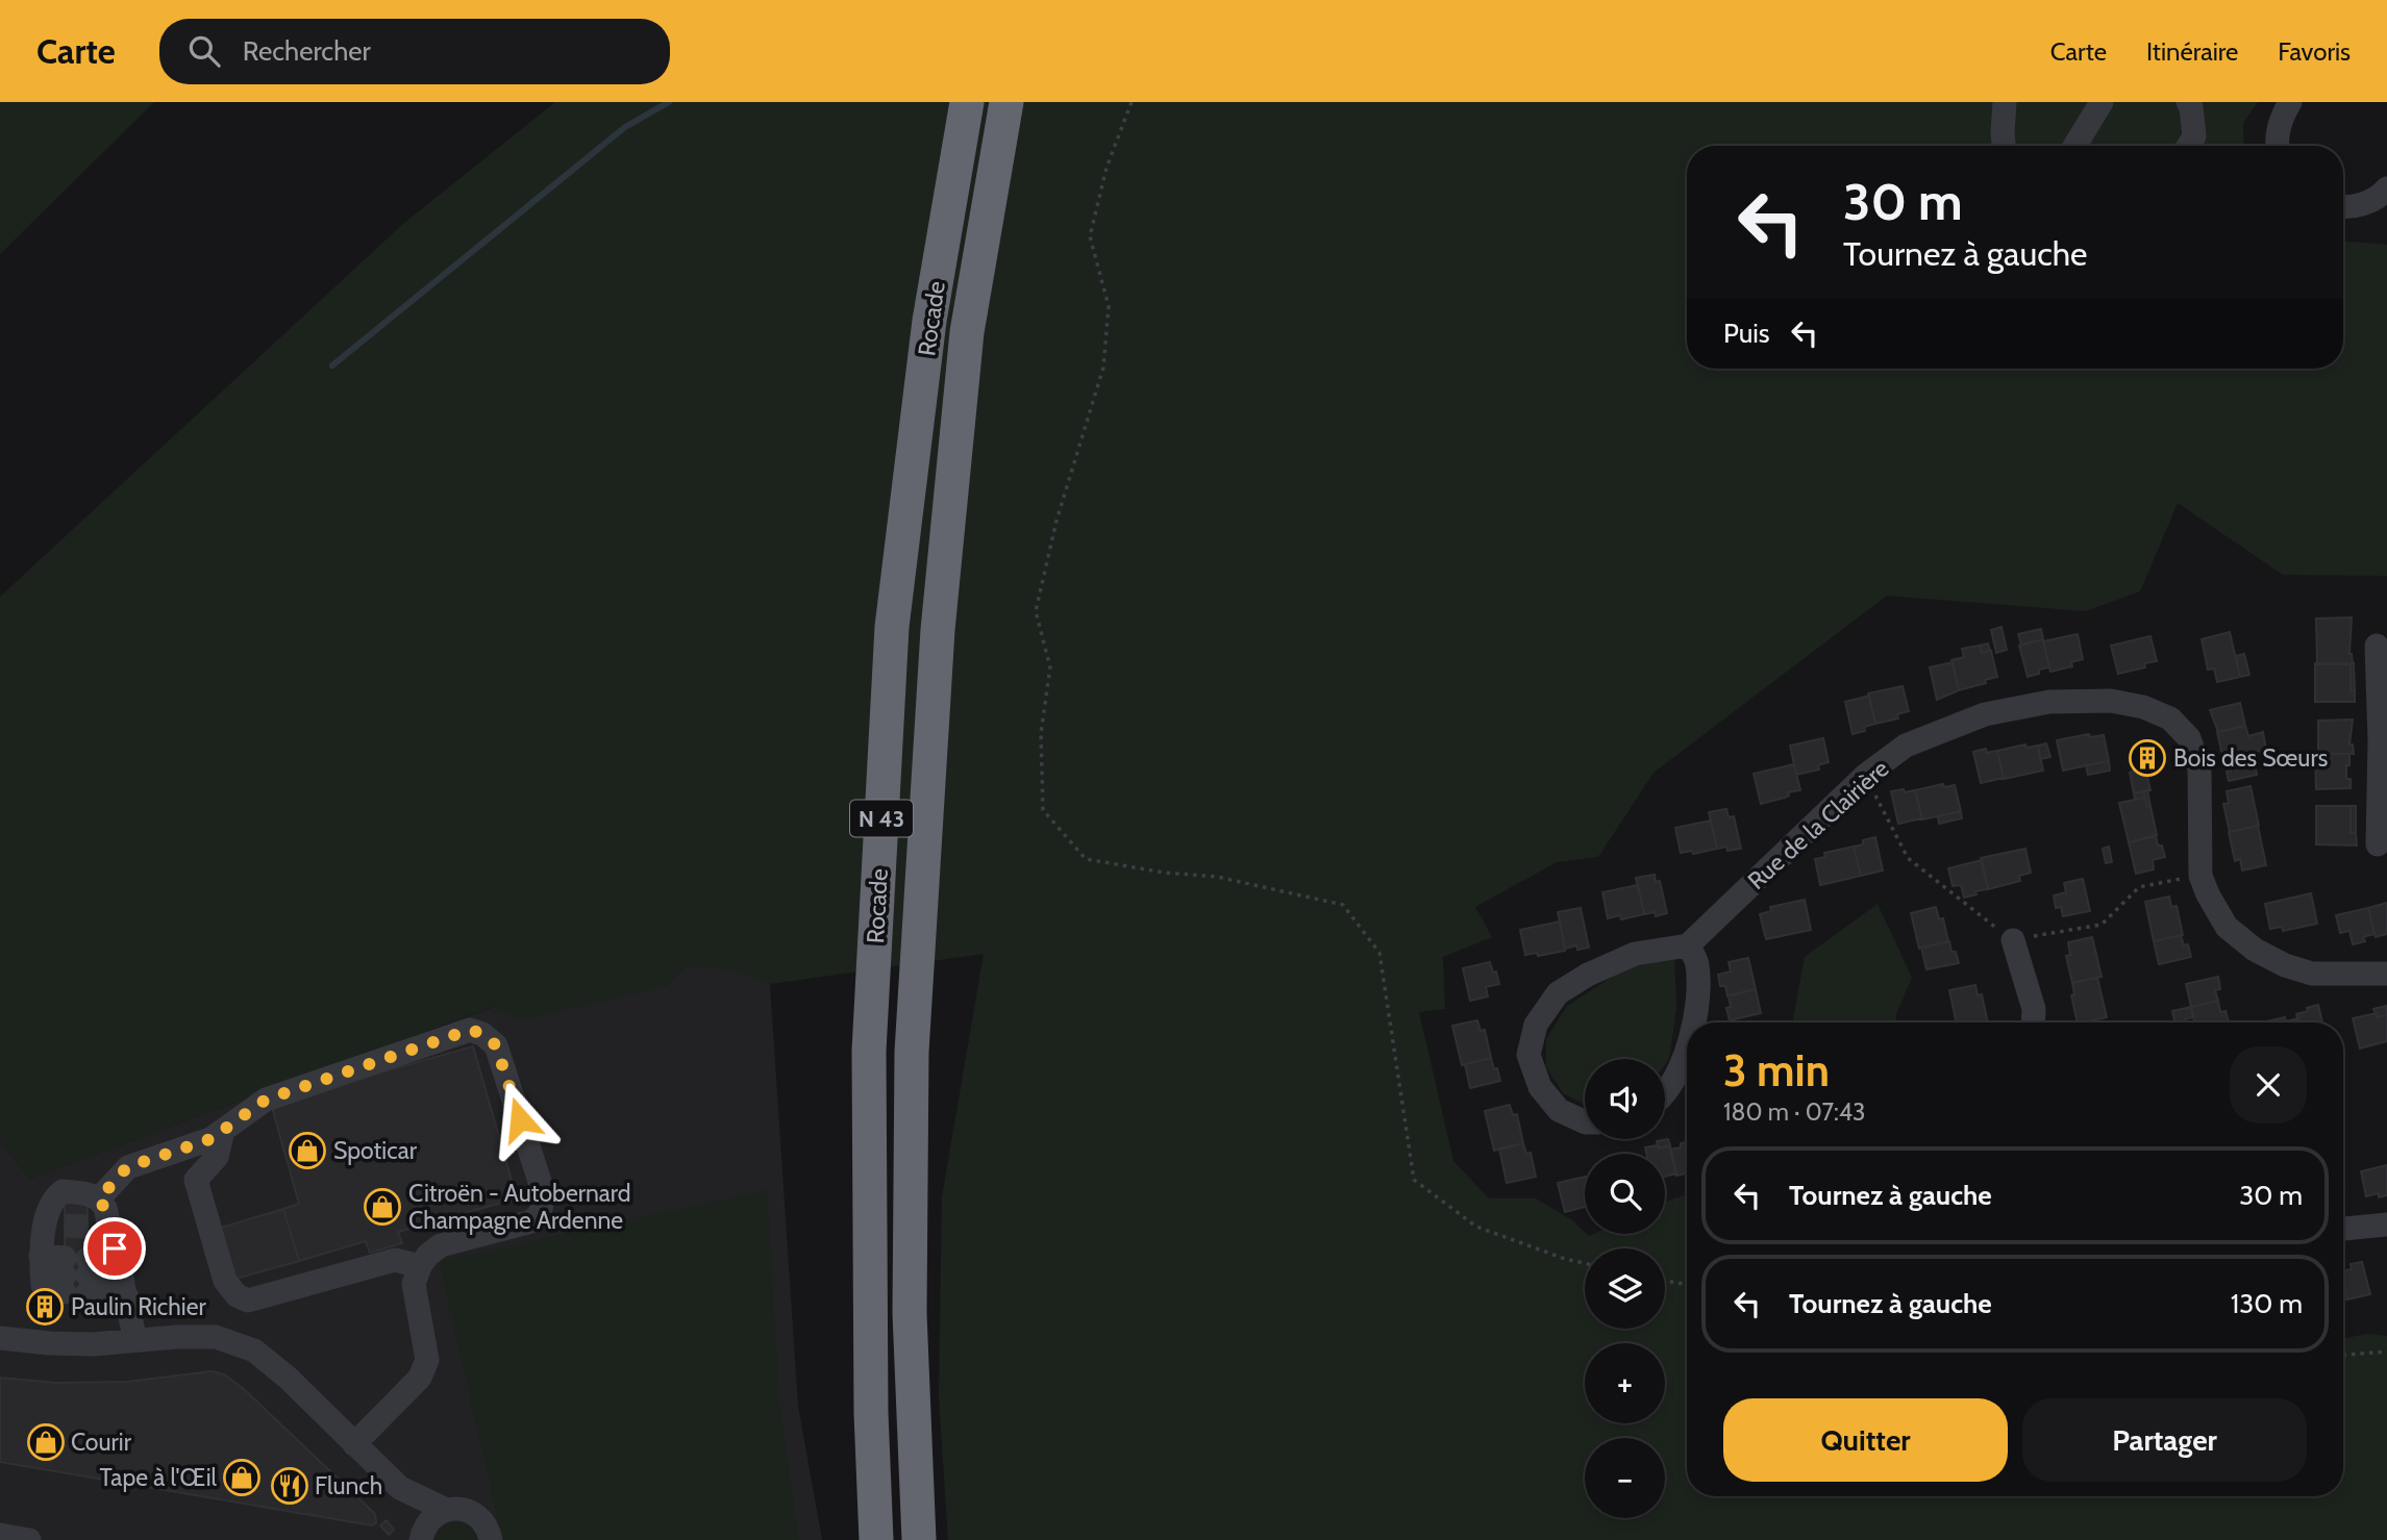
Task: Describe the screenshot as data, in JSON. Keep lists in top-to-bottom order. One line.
{"streets":{"highway":["Rocade","N 43"],"street":["Rue de la Clairière"]},"places":{"building":["Bois des Sœurs","Paulin Richier"],"shop":["Spoticar","Citroën - Autobernard Champagne Ardenne","Courir","Tape à l'Œil"],"restaurant":["Flunch"]},"page":{"header":"Carte","search":"Rechercher","nav":["Carte","Itinéraire","Favoris"],"turn":["30 m","Tournez à gauche"],"then":"Puis","heading":["3 min","180 m · 07:43"],"map_buttons":["+","−"],"list":[{"name":"Tournez à gauche","value":"30 m"},{"name":"Tournez à gauche","value":"130 m"}],"buttons":["Quitter","Partager"]}}
